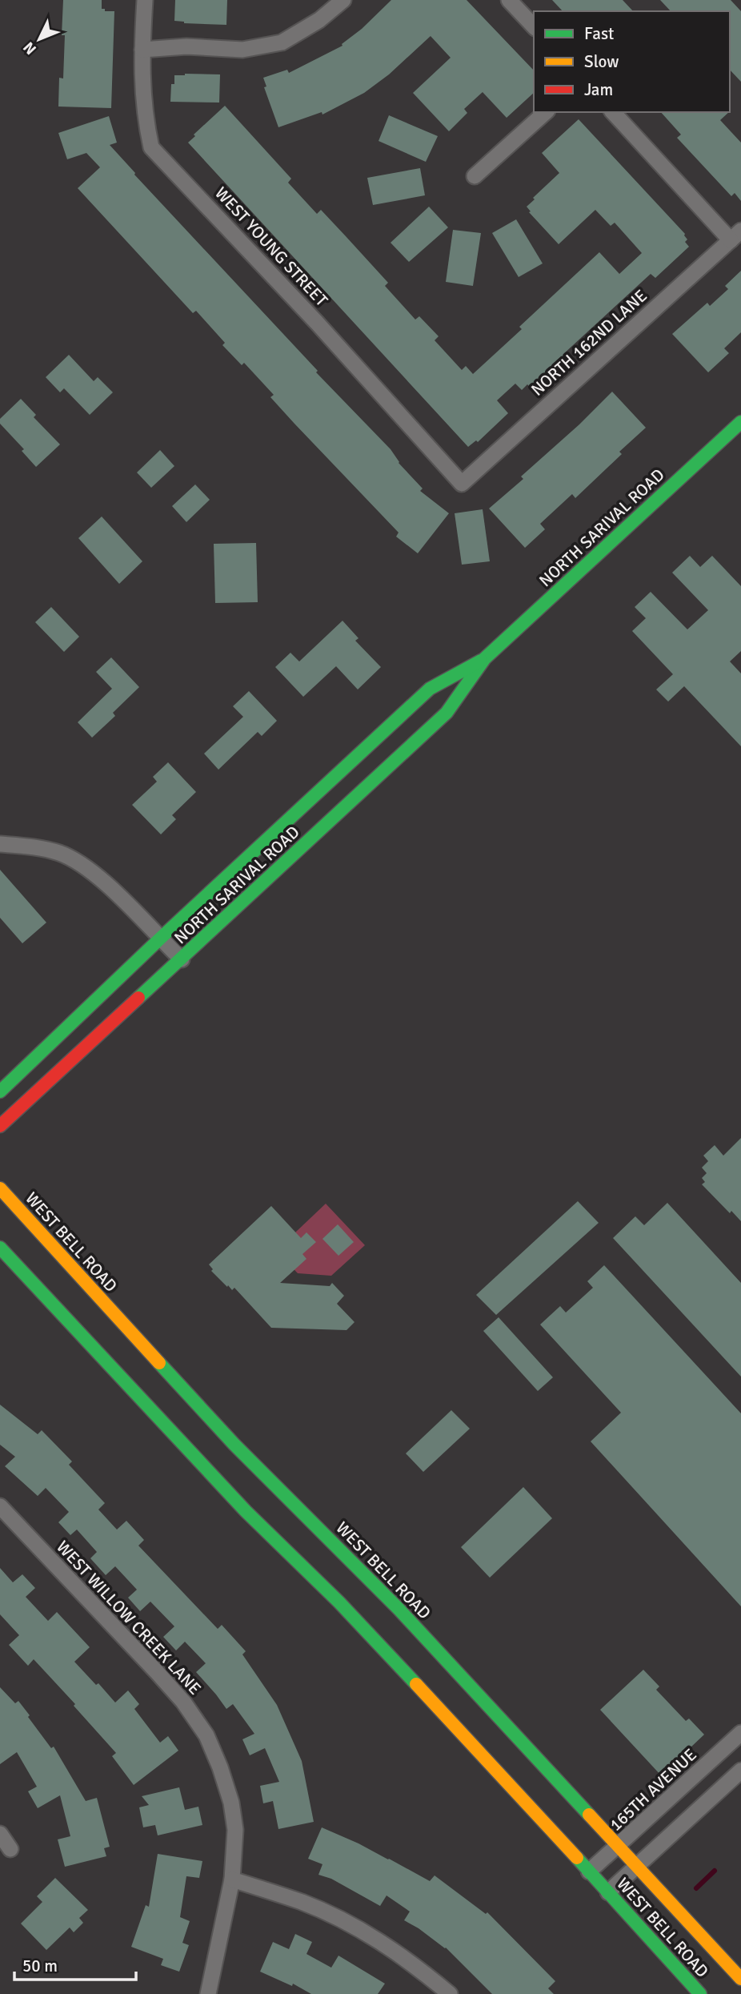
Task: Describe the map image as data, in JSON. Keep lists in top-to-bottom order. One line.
{"streets":{"main road":["NORTH SARIVAL ROAD","WEST BELL ROAD"],"street":["WEST YOUNG STREET","NORTH 162ND LANE","WEST WILLOW CREEK LANE","165TH AVENUE"]},"crossings":[["WEST YOUNG STREET","NORTH 162ND LANE"],["WEST BELL ROAD","165TH AVENUE"]],"legend":["Fast","Slow","Jam"],"scale_bar":"50 m","north":"bottom left"}
